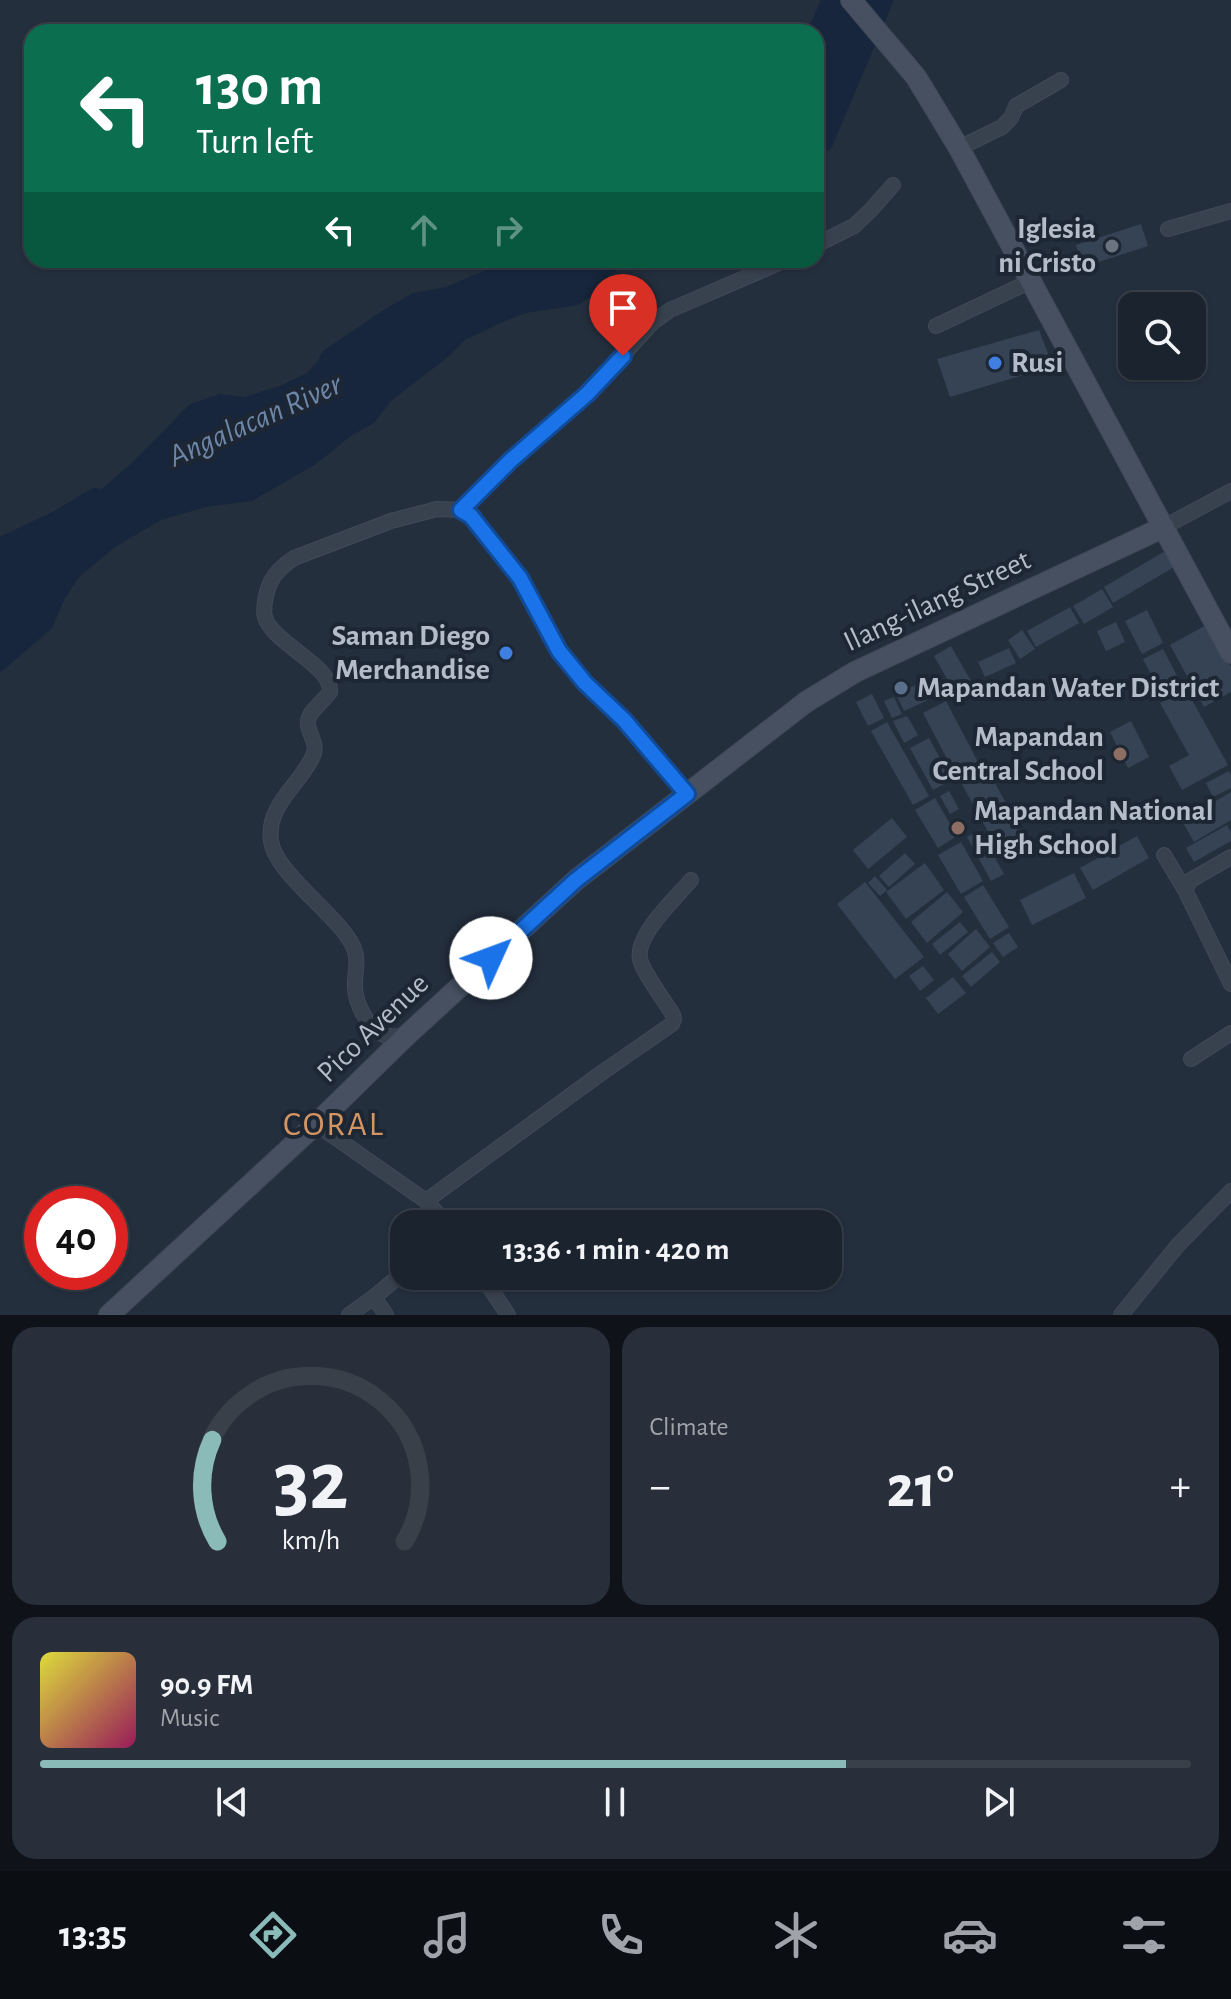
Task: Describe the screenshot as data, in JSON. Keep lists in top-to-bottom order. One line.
{"streets":{"street":["Ilang-ilang Street","Pico Avenue"]},"crossings":[["Ilang-ilang Street","Pico Avenue"]],"districts":["CORAL"],"water":["Angalacan River"],"places":["Iglesia ni Cristo","Rusi","Saman Diego Merchandise","Mapandan Water District","Mapandan Central School","Mapandan National High School"],"page":{"turn":["130 m","Turn left"],"limit":"40","trip":"13:36 · 1 min · 420 m","tile":"Climate","heat":["−","21°","+"],"song":["90.9 FM","Music"],"tabs":"13:35","gauge":["32","km/h"]}}
